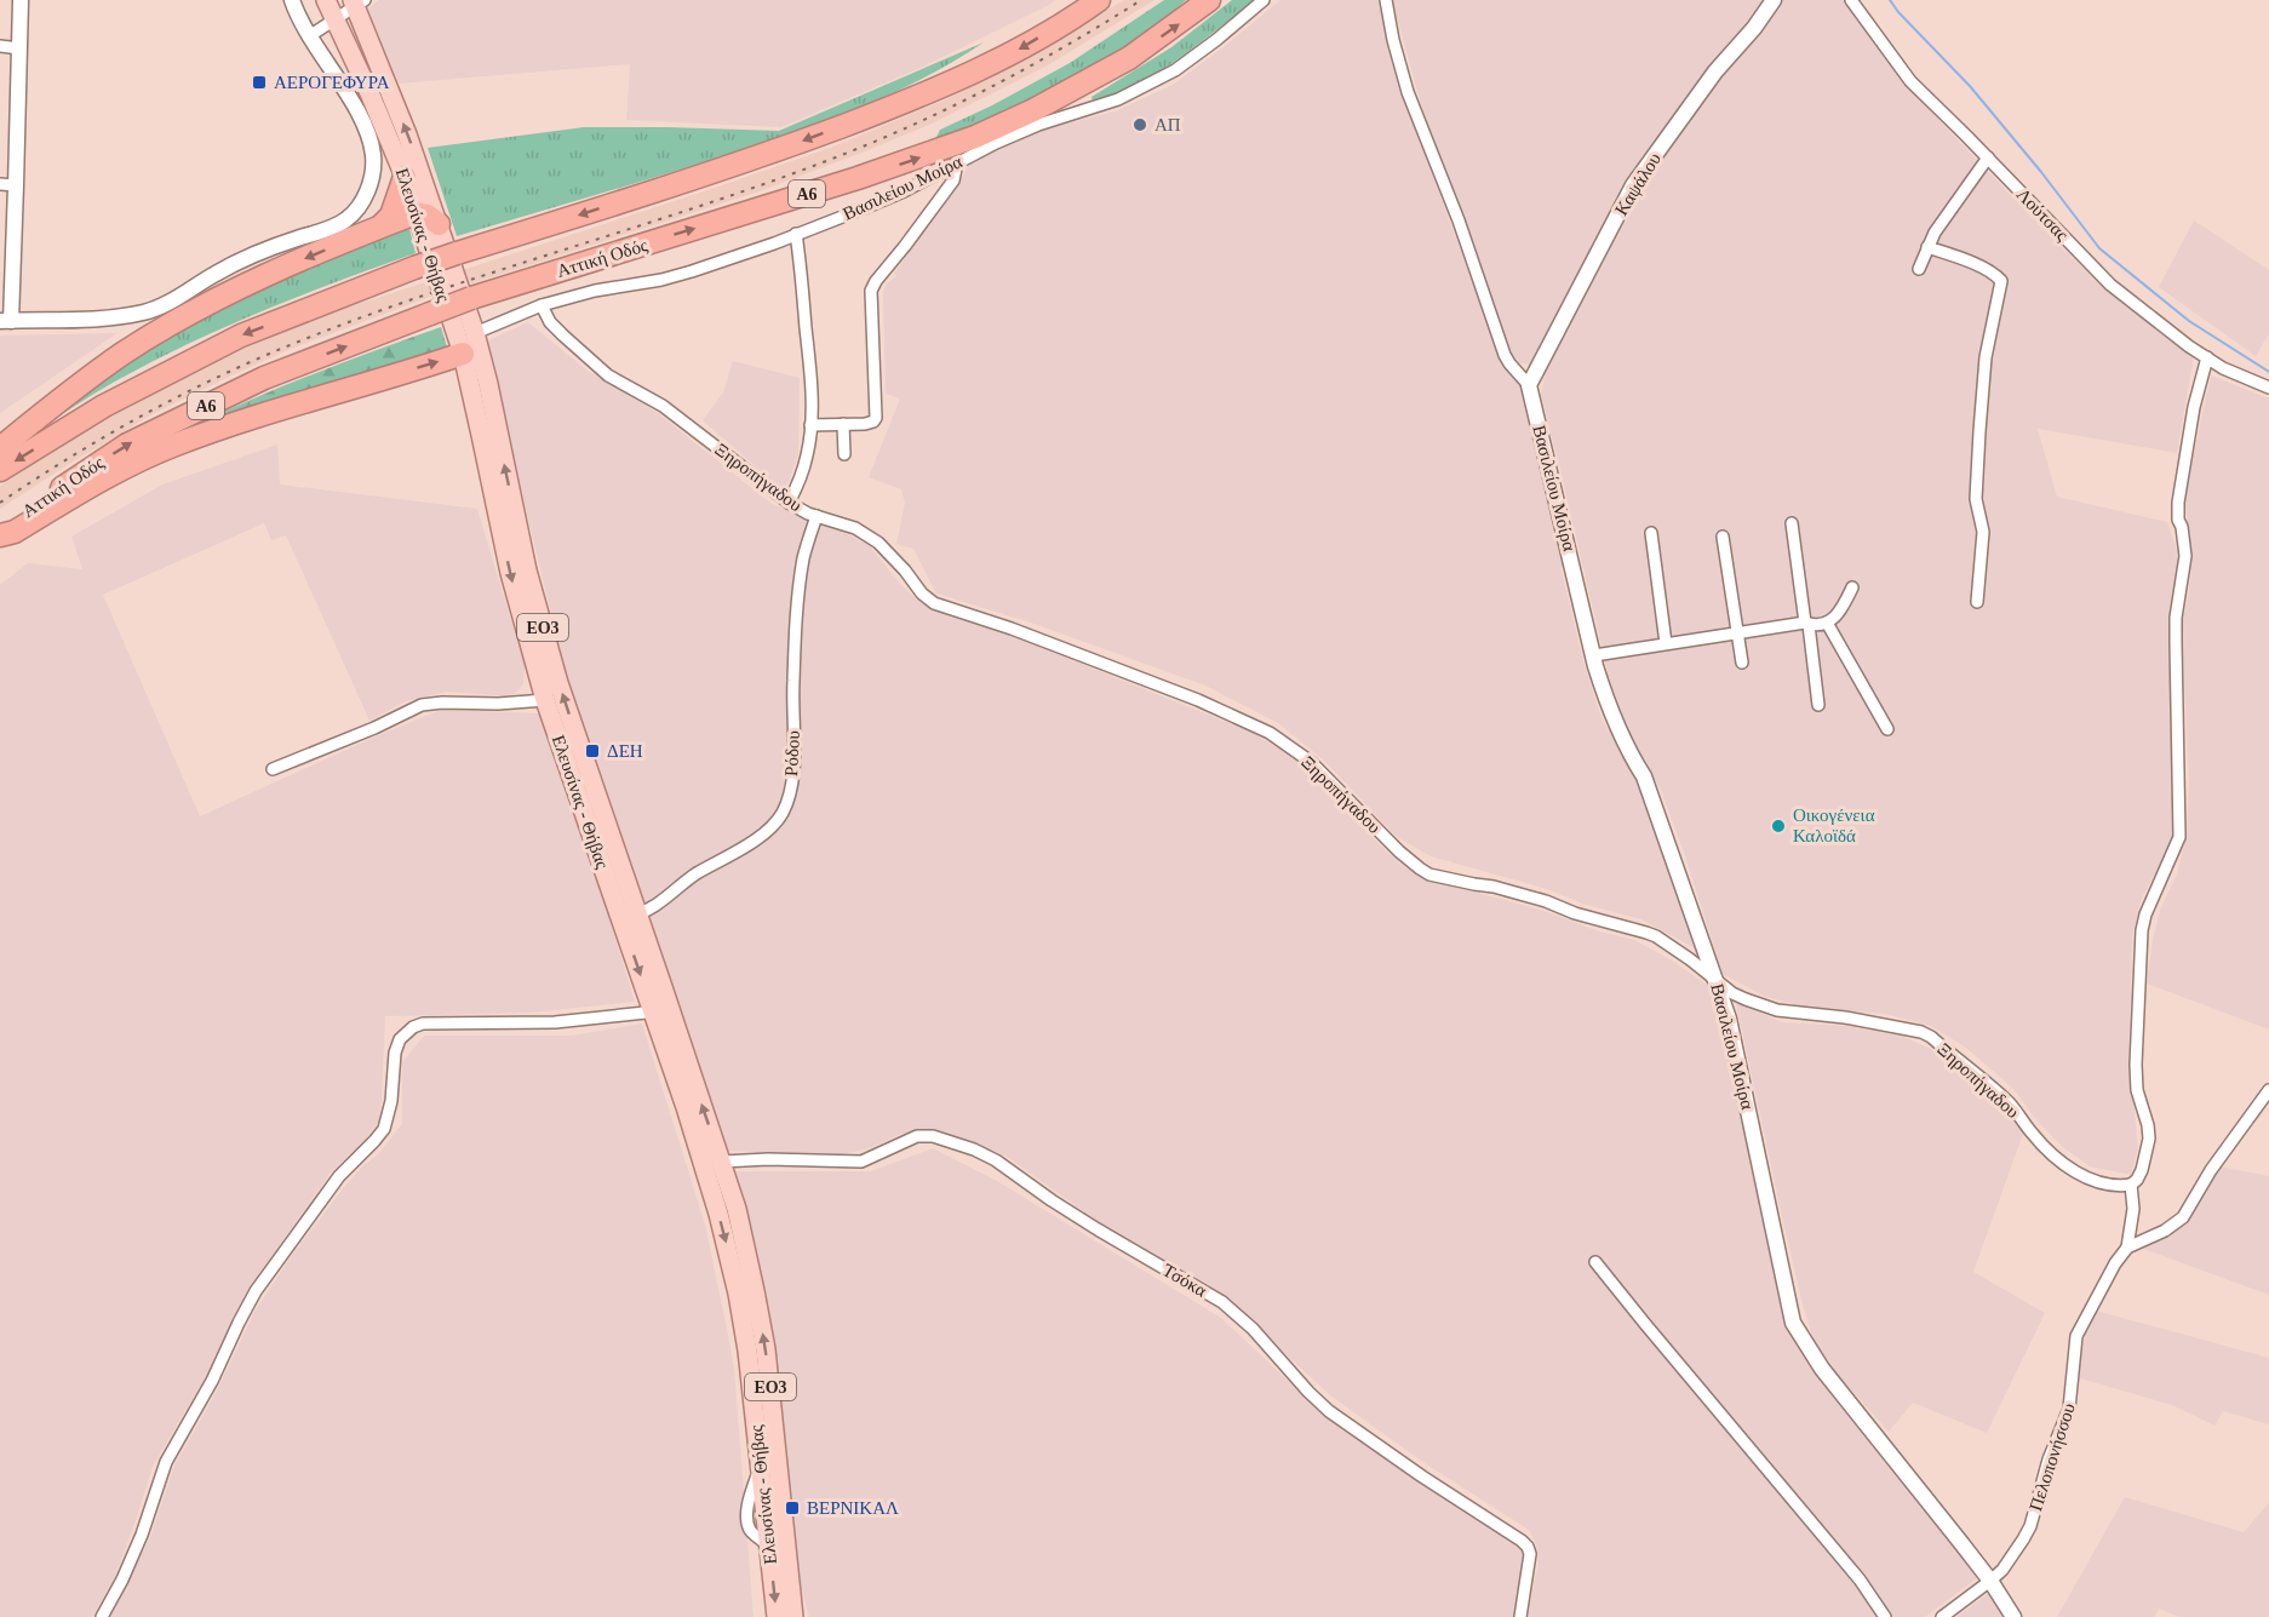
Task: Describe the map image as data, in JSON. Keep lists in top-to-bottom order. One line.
{"streets":{"highway":["Α6","Αττική Οδός"],"main road":["Ελευσίνας - Θήβας","ΕΟ3"],"street":["Καψάλου","Βασιλείου Μοίρα","Λούτσας","Ξηροπήγαδου","Ρόδου","Τσόκα","Πελοπονήσσου"]},"crossings":[["Καψάλου","Βασιλείου Μοίρα"],["Βασιλείου Μοίρα","Ελευσίνας - Θήβας"],["Βασιλείου Μοίρα","Ξηροπήγαδου"],["Βασιλείου Μοίρα","Πελοπονήσσου"],["Ελευσίνας - Θήβας","Ρόδου"],["Ελευσίνας - Θήβας","Τσόκα"],["Ξηροπήγαδου","Ρόδου"]],"places":{"transit":["ΑΕΡΟΓΕΦΥΡΑ","ΔΕΗ","ΒΕΡΝΙΚΑΛ"],"other":["ΑΠ","Οικογένεια Καλοϊδά"]}}
